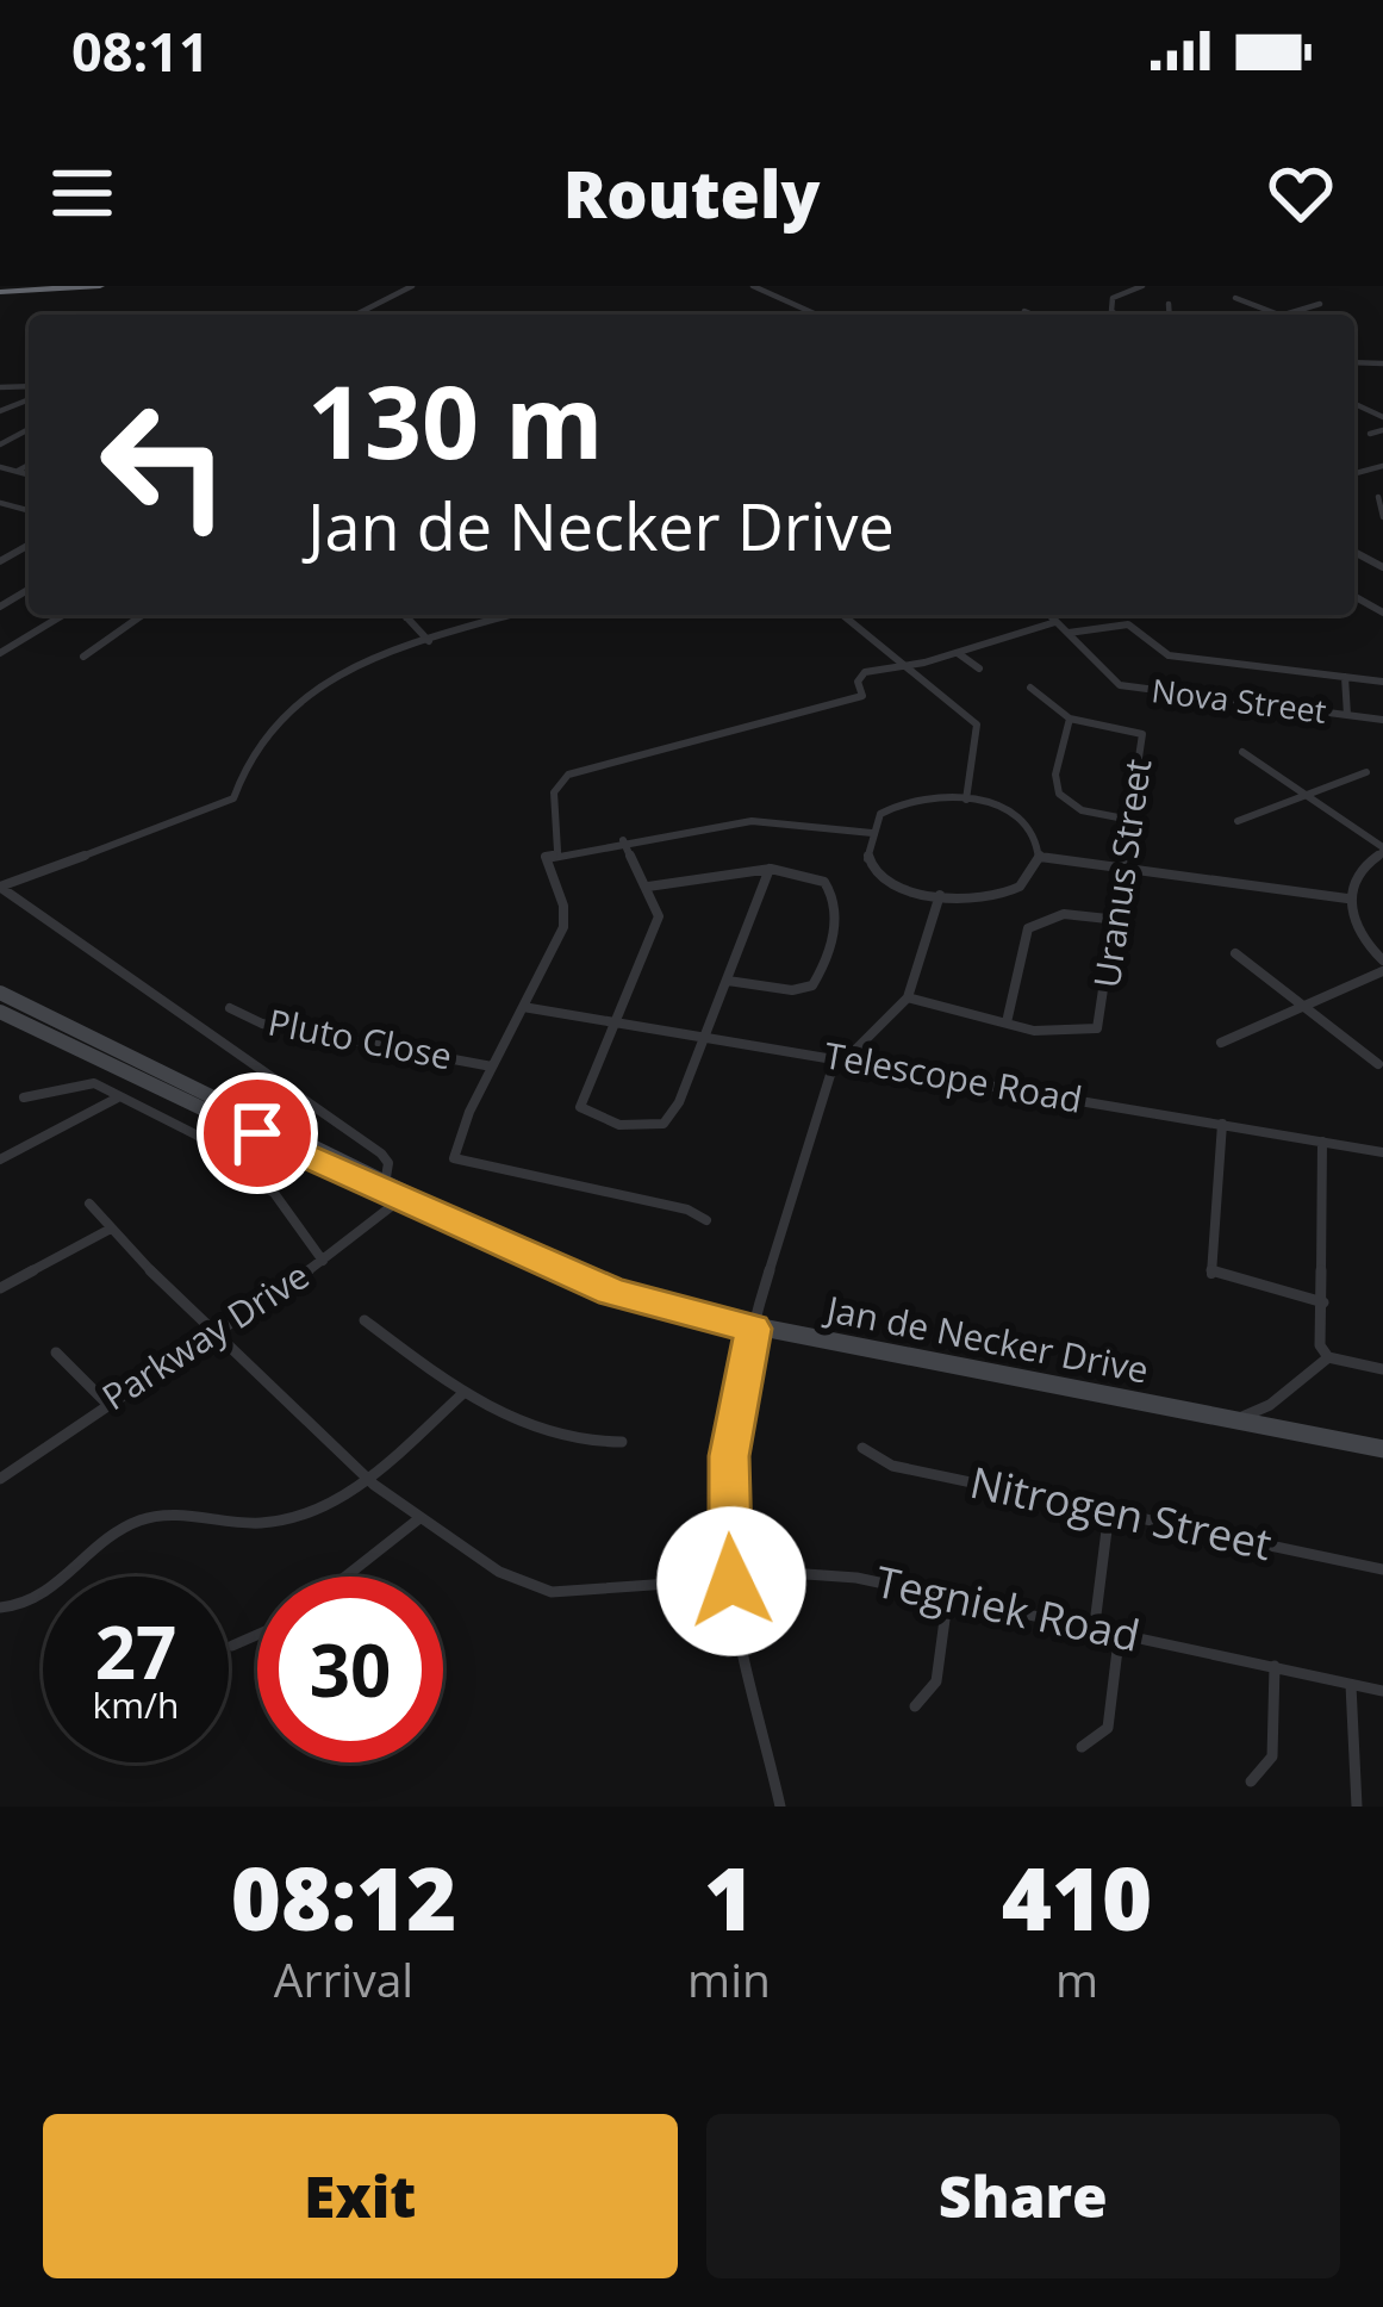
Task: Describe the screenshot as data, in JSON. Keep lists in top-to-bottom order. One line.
{"streets":{"main road":["Jan de Necker Drive"],"street":["Nova Street","Uranus Street","Pluto Close","Telescope Road","Parkway Drive","Nitrogen Street","Tegniek Road"]},"crossings":[["Parkway Drive","Jan de Necker Drive"],["Parkway Drive","Tegniek Road"]],"page":{"status":"08:11","header":"Routely","turn":["130 m","Jan de Necker Drive"],"speed":"27 km/h","limit":"30","eta":["08:12","Arrival","1","min","410","m"],"buttons":["Exit","Share"]}}
